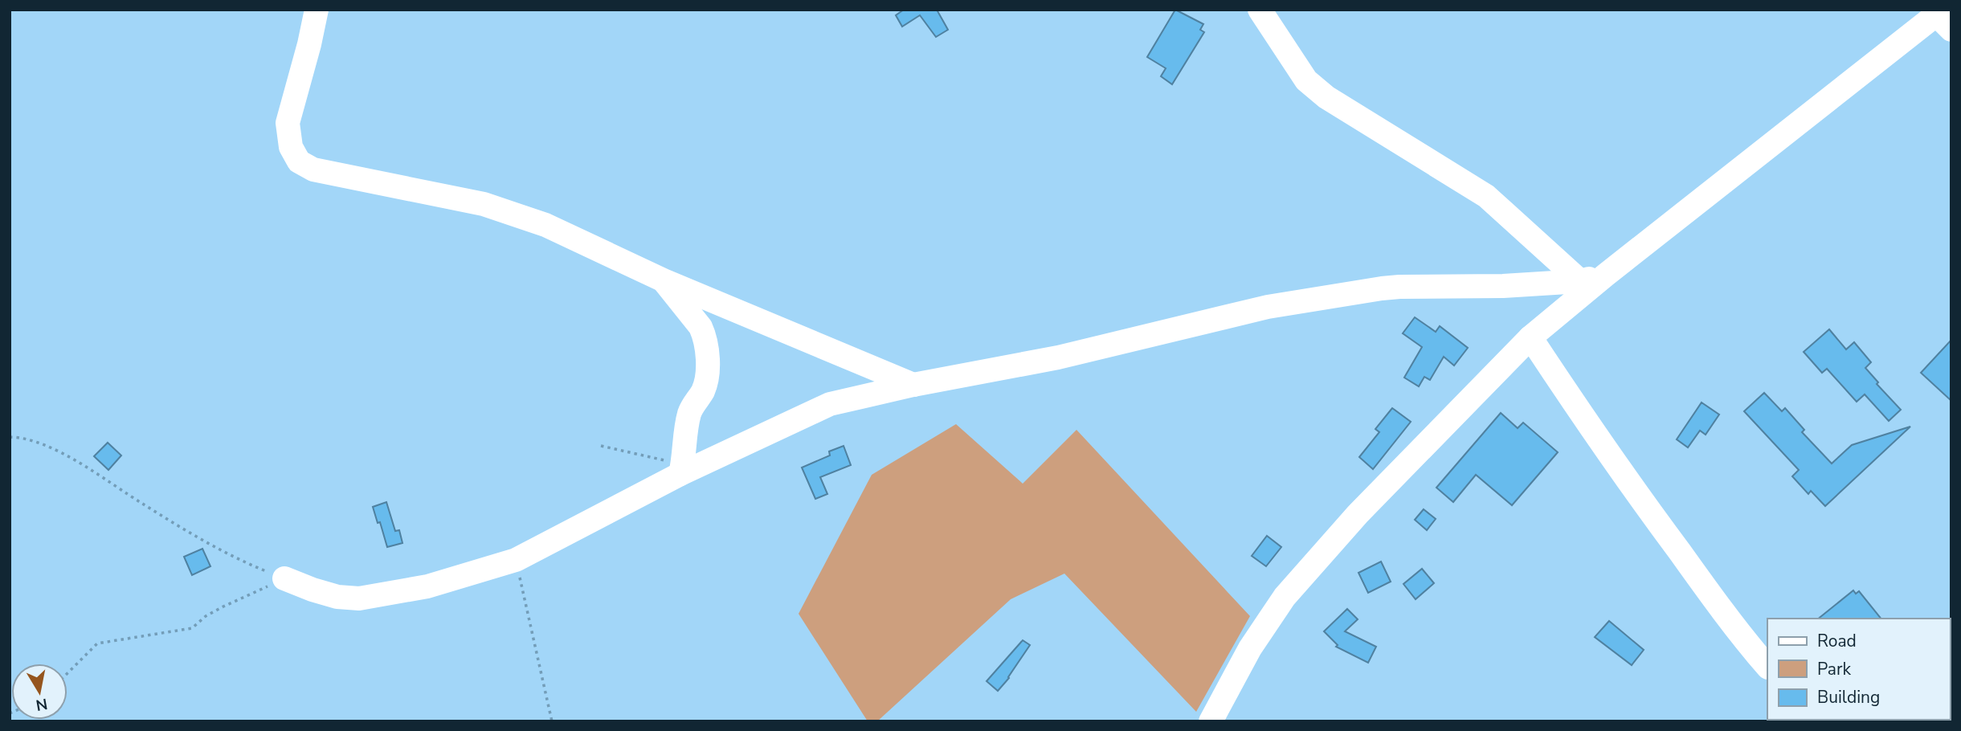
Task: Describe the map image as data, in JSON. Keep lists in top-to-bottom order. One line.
{"legend":["Road","Park","Building"],"north":"bottom"}
